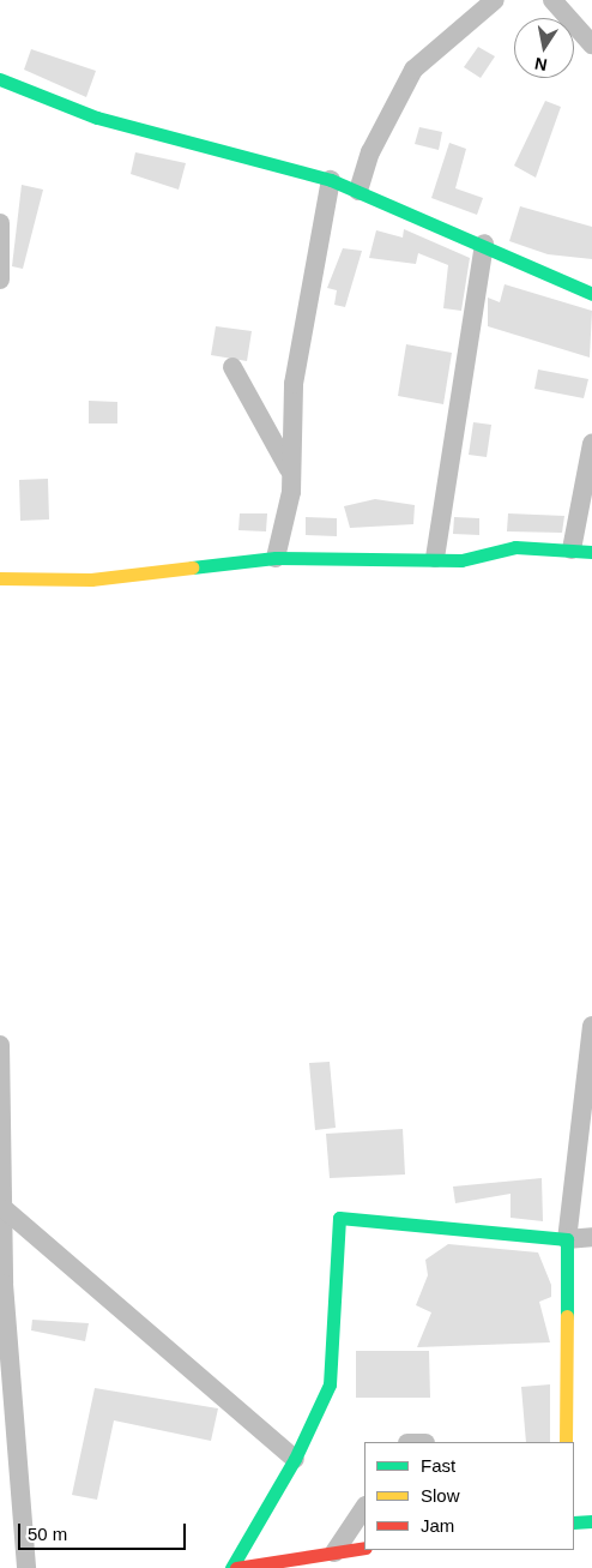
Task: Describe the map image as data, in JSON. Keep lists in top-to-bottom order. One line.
{"legend":["Fast","Slow","Jam"],"scale_bar":"50 m","north":"bottom"}
